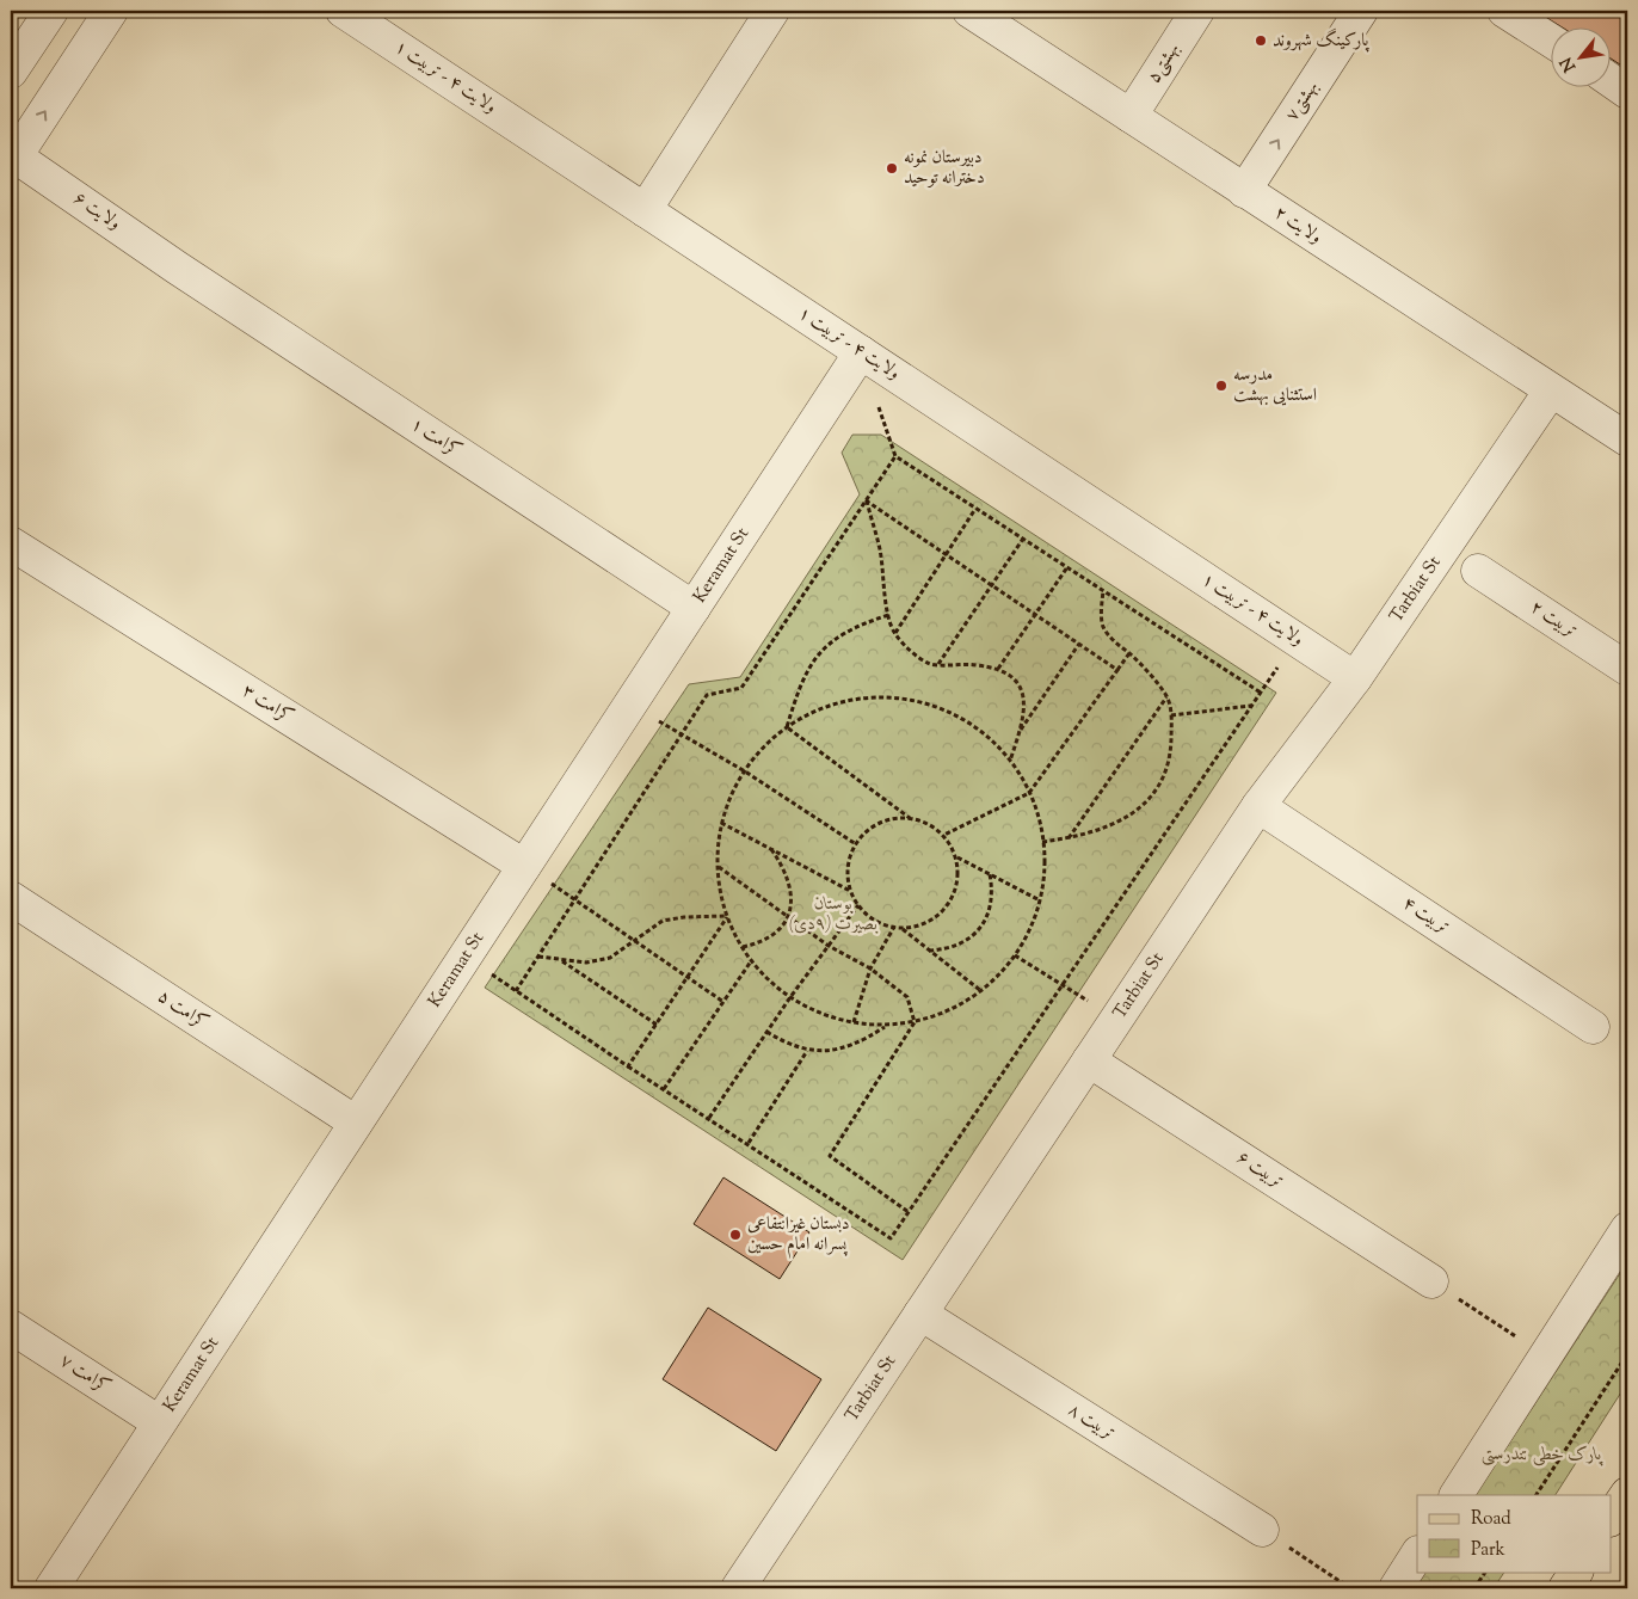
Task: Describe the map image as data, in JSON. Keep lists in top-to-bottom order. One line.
{"streets":{"street":["بهشتی۵","ولایت ۴ - تربیت ۱","بهشتی۷","ولایت ۶","ولایت ۲","کرامت ۱","Keramat St","Tarbiat St","تربیت ۲","کرامت ۳","تربیت ۴","کرامت ۵","تربیت ۶","کرامت ۷","تربیت ۸"]},"crossings":[["بهشتی۵","ولایت ۲"],["ولایت ۴ - تربیت ۱","Keramat St"],["ولایت ۴ - تربیت ۱","Tarbiat St"],["بهشتی۷","ولایت ۲"],["ولایت ۶","کرامت ۱"],["ولایت ۲","Tarbiat St"],["کرامت ۱","Keramat St"],["Keramat St","کرامت ۳"],["Keramat St","کرامت ۵"],["Keramat St","کرامت ۷"],["Tarbiat St","تربیت ۴"],["Tarbiat St","تربیت ۶"],["Tarbiat St","تربیت ۸"]],"one_way":["بهشتی۷"],"parks":["بوستان بصیرت (۹دی)","پارک خطی تندرستی"],"places":["پارکینگ شهروند","دبیرستان نمونه دخترانه توحید","مدرسه استثنایی بهشت","دبستان غیرانتفاعی پسرانه امام حسین"],"legend":["Road","Park"],"north":"bottom left"}
